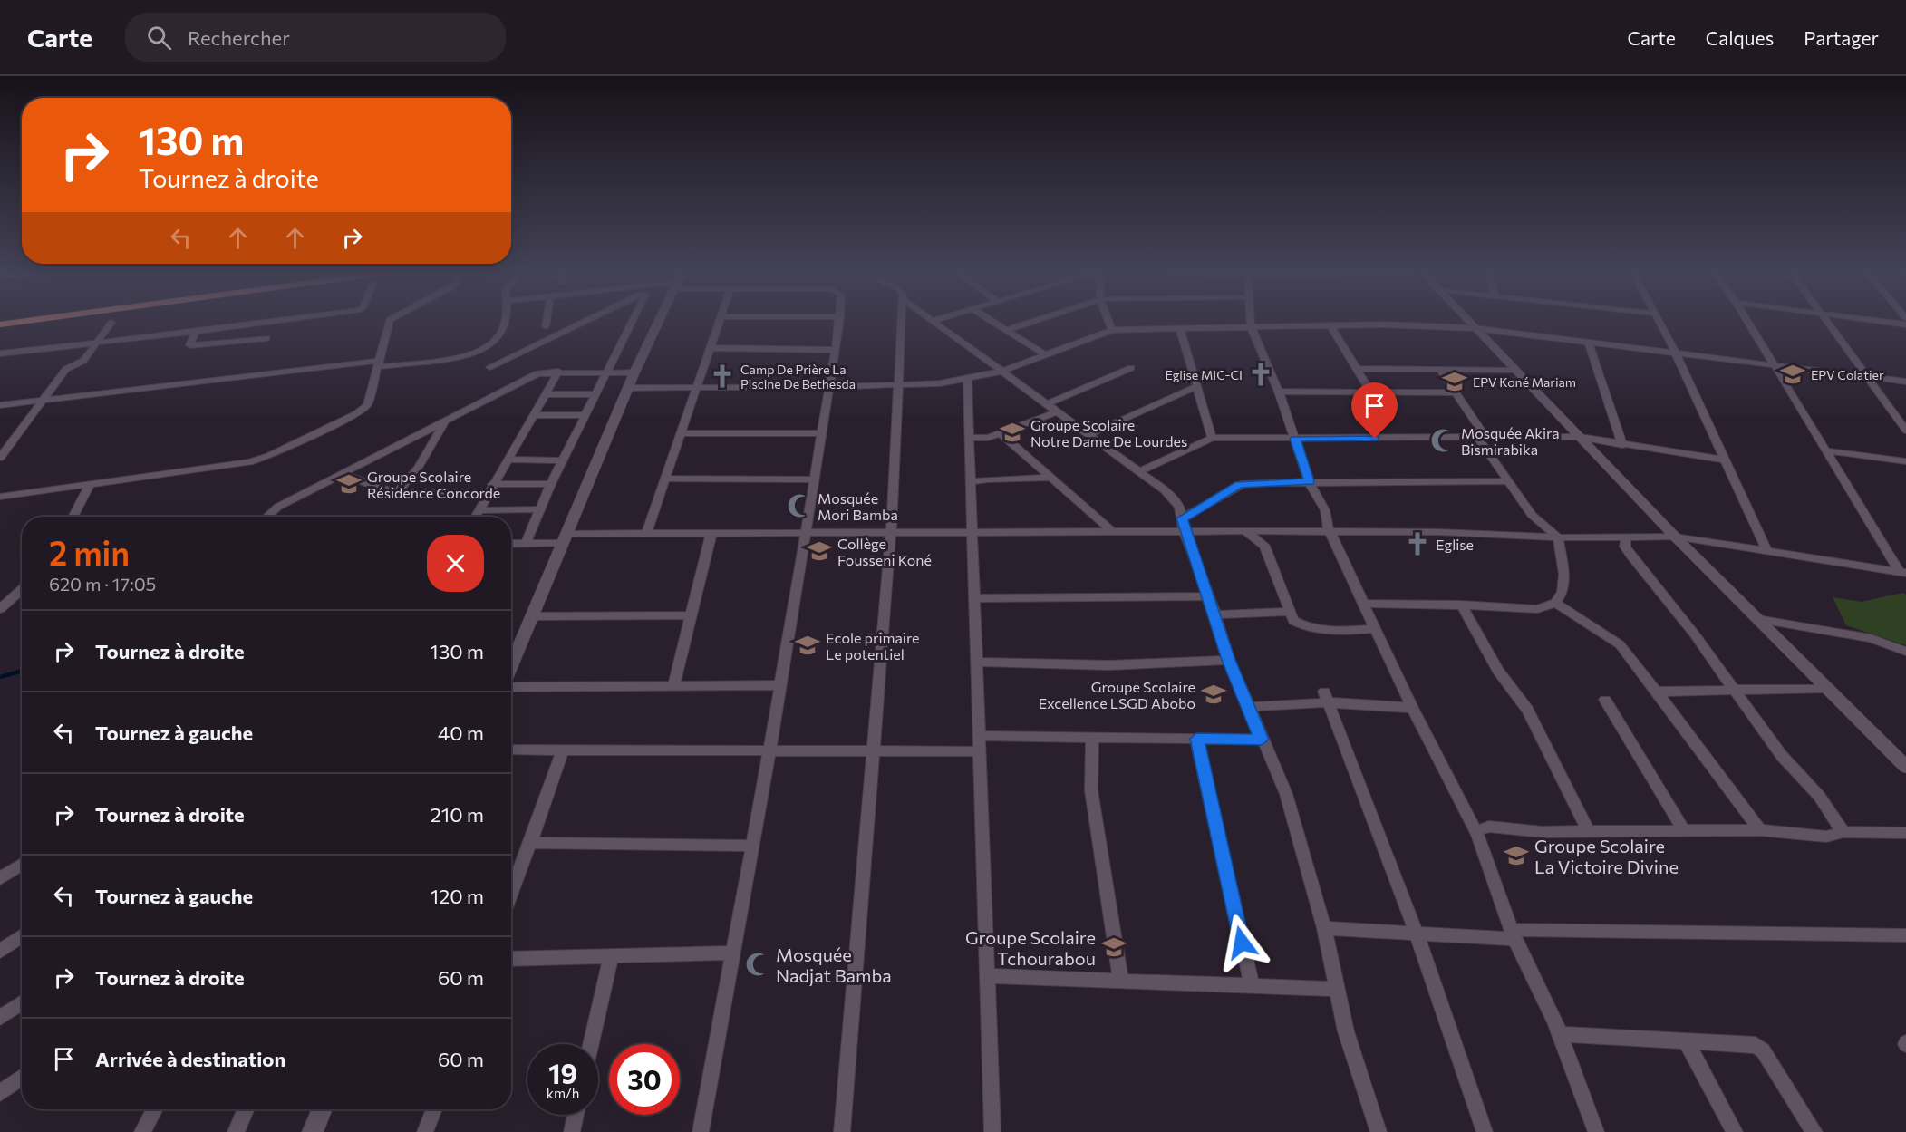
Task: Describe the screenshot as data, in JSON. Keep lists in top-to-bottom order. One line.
{"places":{"church":["Eglise MIC-CI","Camp De Prière La Piscine De Bethesda","Eglise"],"school or university":["EPV Colatier","EPV Koné Mariam","Groupe Scolaire Notre Dame De Lourdes","Groupe Scolaire Résidence Concorde","Collège Fousseni Koné","Ecole primaire Le potentiel","Groupe Scolaire Excellence LSGD Abobo","Groupe Scolaire La Victoire Divine","Groupe Scolaire Tchourabou"],"mosque":["Mosquée Akira Bismirabika","Mosquée Mori Bamba","Mosquée Nadjat Bamba"]},"page":{"header":"Carte","search":"Rechercher","nav":["Carte","Calques","Partager"],"turn":["130 m","Tournez à droite"],"heading":["2 min","620 m · 17:05"],"list":[{"name":"Tournez à droite","value":"130 m"},{"name":"Tournez à gauche","value":"40 m"},{"name":"Tournez à droite","value":"210 m"},{"name":"Tournez à gauche","value":"120 m"},{"name":"Tournez à droite","value":"60 m"},{"name":"Arrivée à destination","value":"60 m"}],"speed":"19 km/h","limit":"30"}}
